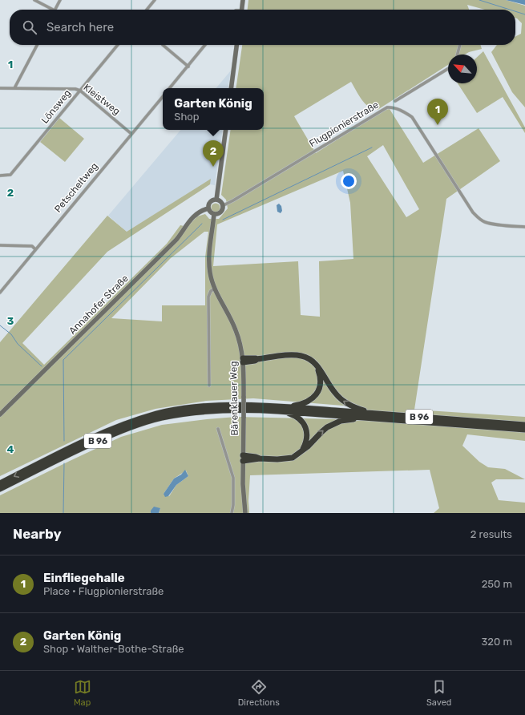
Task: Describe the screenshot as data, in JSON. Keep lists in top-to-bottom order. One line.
{"streets":{"highway":["B 96"],"street":["Kleistweg","Lönsweg","Flugpionierstraße","Petscheltweg","Annahofer Straße","Bärenklauer Weg"]},"crossings":[["Kleistweg","Lönsweg"],["Kleistweg","Petscheltweg"],["Flugpionierstraße","Annahofer Straße"],["Flugpionierstraße","Bärenklauer Weg"],["Annahofer Straße","Bärenklauer Weg"]],"north":"top left","page":{"search":"Search here","popup":["Garten König","Shop"],"pins":["1","2"],"heading":["Nearby","2 results"],"list":[{"mark":"1","name":"Einfliegehalle","note":"Place · Flugpionierstraße","value":"250 m"},{"mark":"2","name":"Garten König","note":"Shop · Walther-Bothe-Straße","value":"320 m"}],"nav":["Map","Directions","Saved"]},"grid":{"rows":["1","2","3","4"]}}
